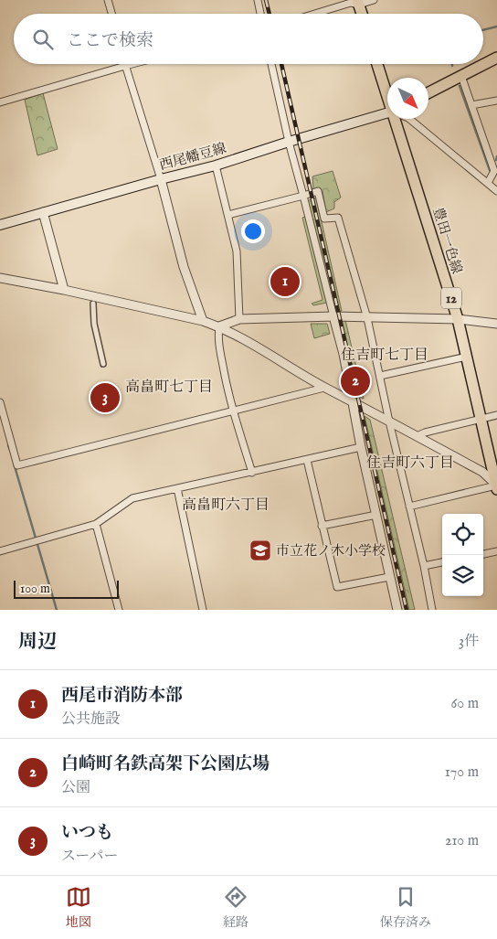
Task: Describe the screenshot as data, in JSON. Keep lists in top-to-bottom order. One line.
{"streets":{"main road":["西尾幡豆線","豊田一色線","12"]},"districts":["住吉町七丁目","高畠町七丁目","住吉町六丁目","高畠町六丁目"],"places":{"school or university":["市立花ノ木小学校"]},"scale_bar":"100 m","north":"bottom right","page":{"search":"ここで検索","pins":["1","2","3"],"scale":"100 m","heading":["周辺","3件"],"list":[{"mark":"1","name":"西尾市消防本部","note":"公共施設","value":"60 m"},{"mark":"2","name":"白崎町名鉄高架下公園広場","note":"公園","value":"170 m"},{"mark":"3","name":"いつも","note":"スーパー","value":"210 m"}],"nav":["地図","経路","保存済み"]}}
